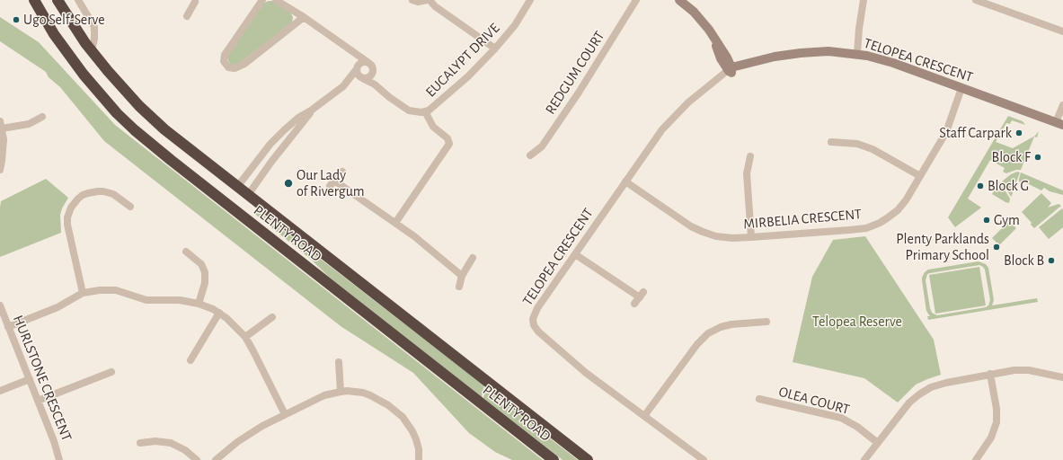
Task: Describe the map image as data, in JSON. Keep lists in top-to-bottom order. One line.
{"streets":{"highway":["PLENTY ROAD"],"street":["EUCALYPT DRIVE","TELOPEA CRESCENT","REDGUM COURT","MIRBELIA CRESCENT","HURLSTONE CRESCENT","OLEA COURT"]},"crossings":[["TELOPEA CRESCENT","MIRBELIA CRESCENT"]],"parks":["Telopea Reserve"],"places":["Ugo Self-Serve","Staff Carpark","Block F","Our Lady of Rivergum","Block G","Gym","Plenty Parklands Primary School","Block B"]}
